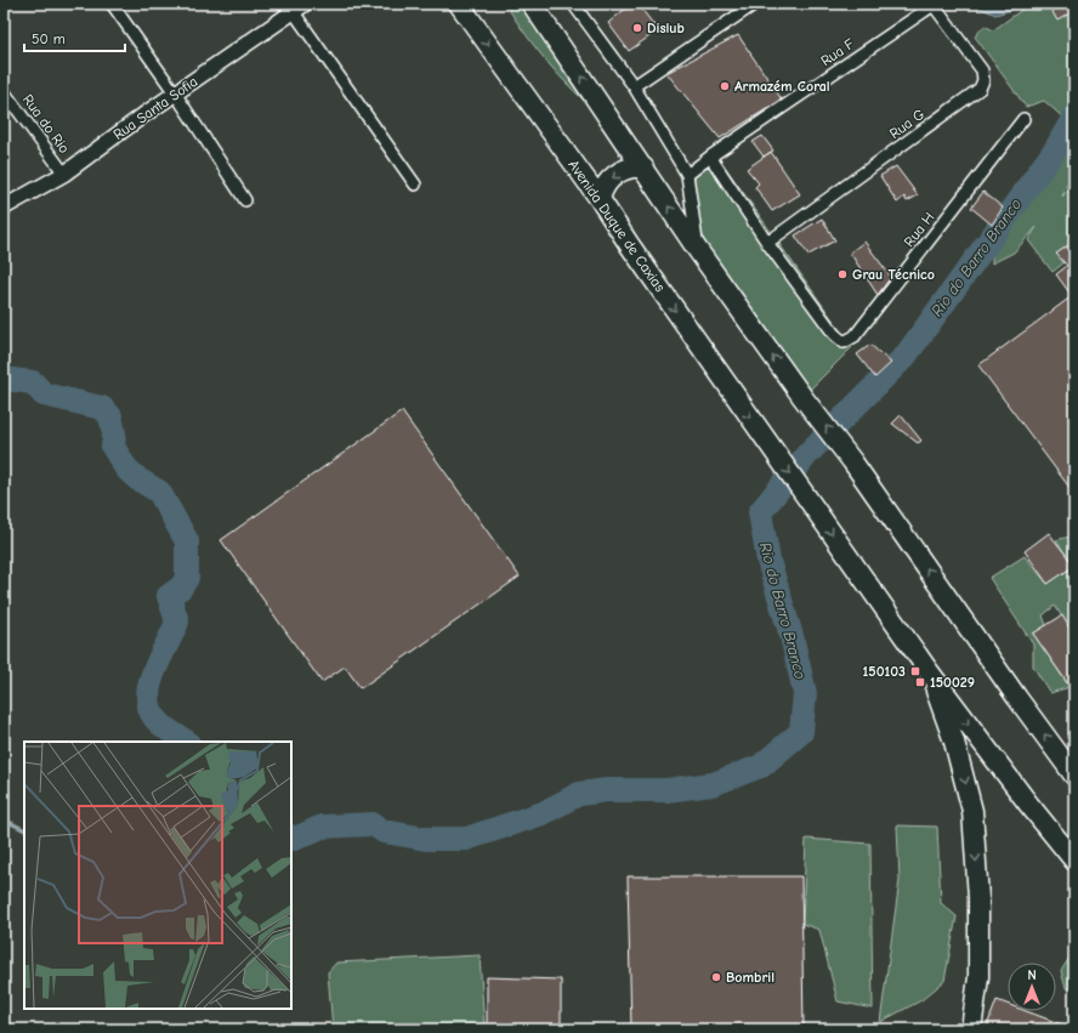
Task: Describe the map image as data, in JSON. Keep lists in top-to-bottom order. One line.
{"streets":{"highway":["Avenida Duque de Caxias"],"street":["Rua F","Rua Santa Sofia","Rua do Rio","Rua G","Rua H"]},"crossings":[["Rua F","Rua G"],["Rua Santa Sofia","Rua do Rio"],["Rua G","Rua H"]],"water":["Rio do Barro Branco"],"places":{"other":["Dislub","Armazém Coral","Grau Técnico","Bombril"],"transit":["150103","150029"]},"scale_bar":"50 m","north":"top"}
